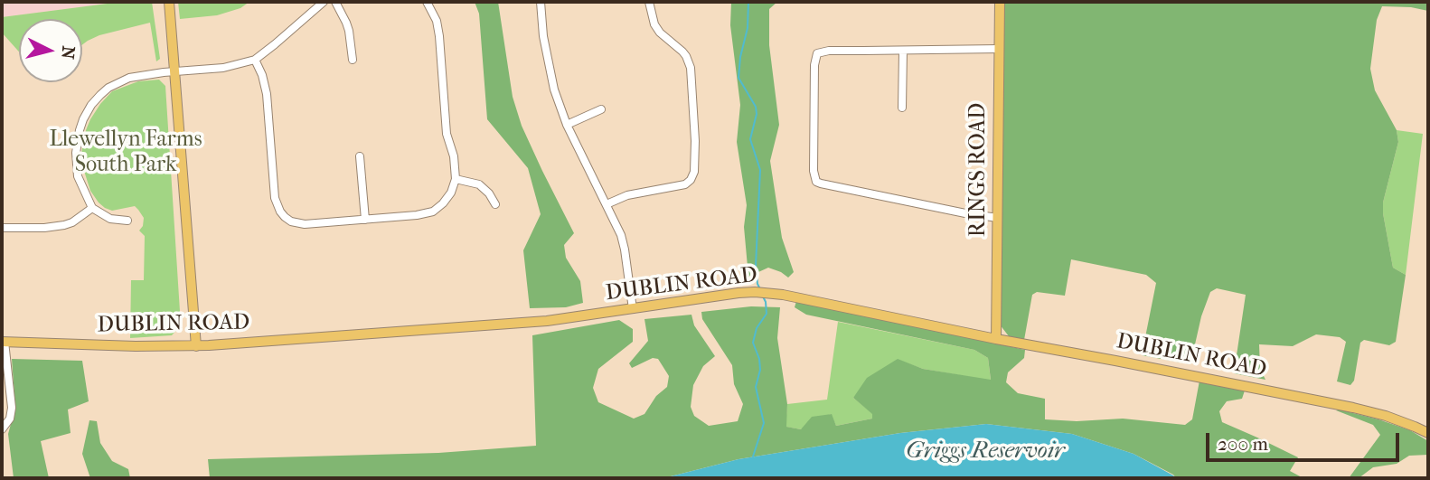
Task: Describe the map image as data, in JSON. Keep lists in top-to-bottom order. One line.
{"streets":{"main road":["RINGS ROAD","DUBLIN ROAD"]},"crossings":[["RINGS ROAD","DUBLIN ROAD"]],"water":["Griggs Reservoir"],"parks":["Llewellyn Farms South Park"],"scale_bar":"200 m","north":"right"}
